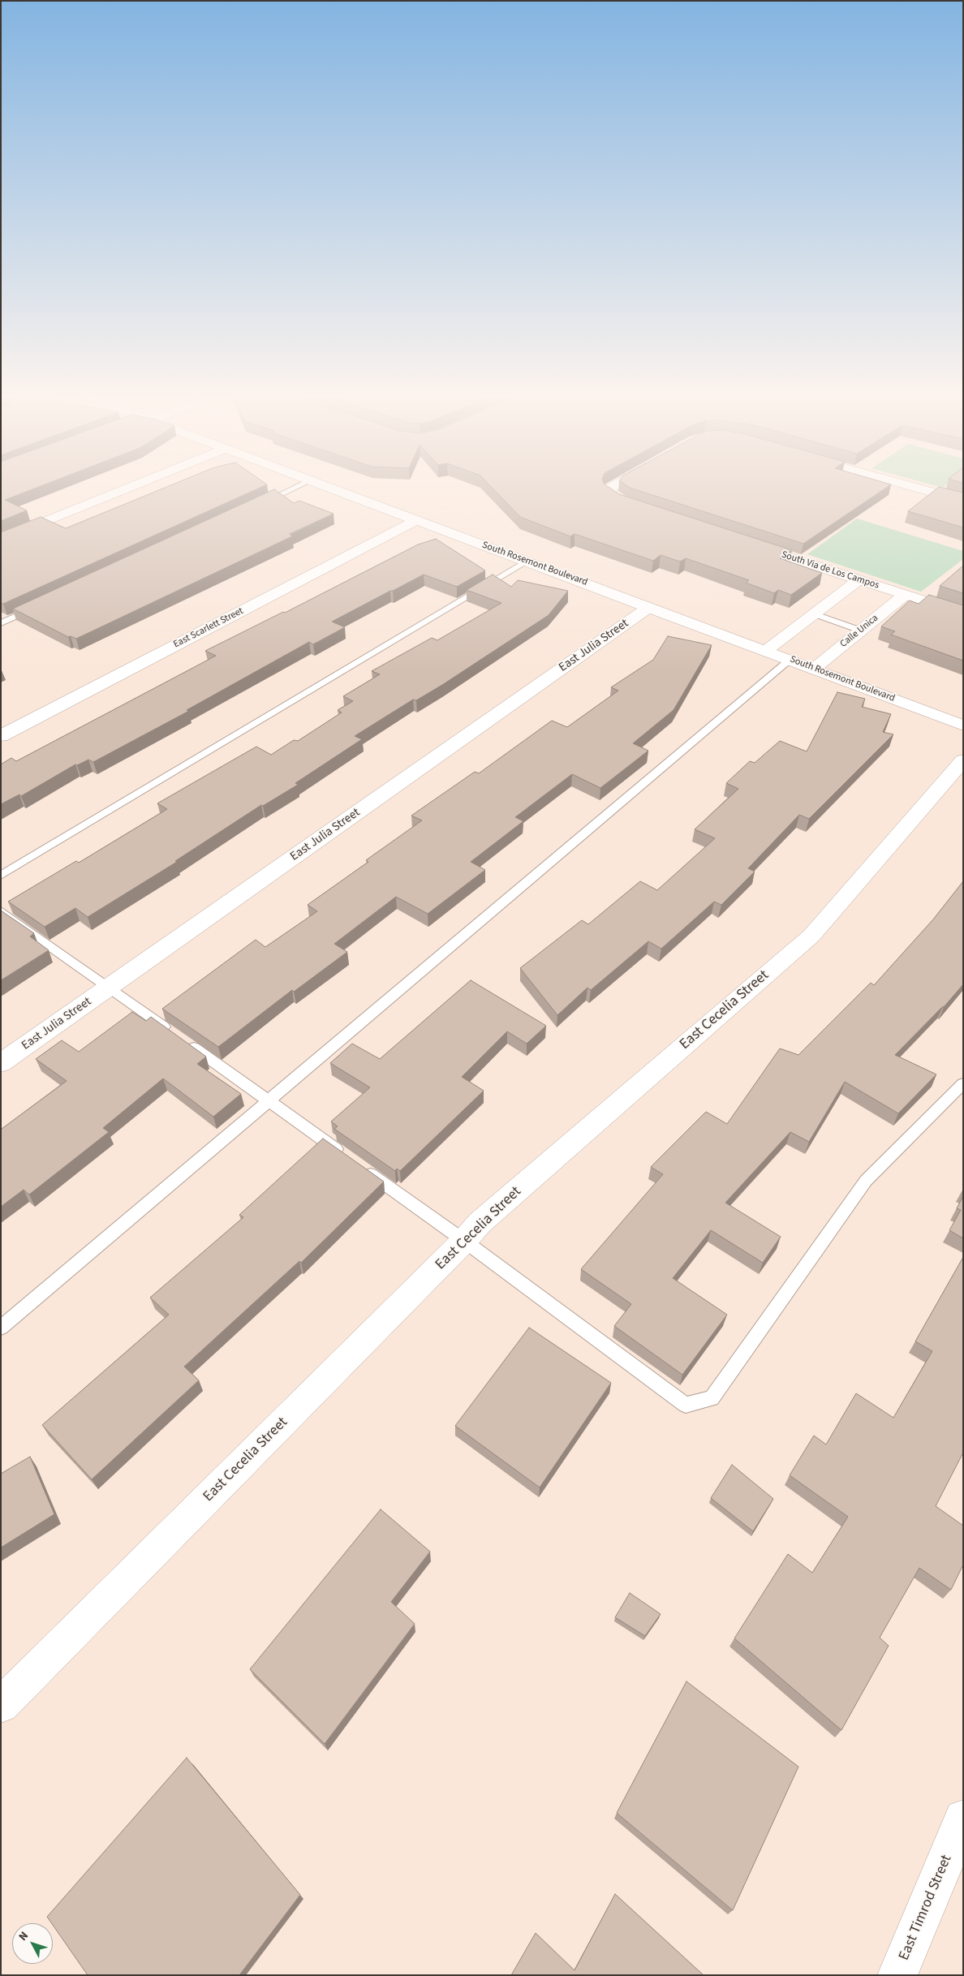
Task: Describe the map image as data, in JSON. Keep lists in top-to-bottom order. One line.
{"streets":{"street":["South Rosemont Boulevard","South Via de Los Campos","East Scarlett Street","Calle Unica","East Julia Street","East Cecelia Street","East Timrod Street"]},"crossings":[["South Rosemont Boulevard","East Scarlett Street"],["South Rosemont Boulevard","Calle Unica"],["South Rosemont Boulevard","East Julia Street"],["South Via de Los Campos","Calle Unica"]],"north":"top left"}
